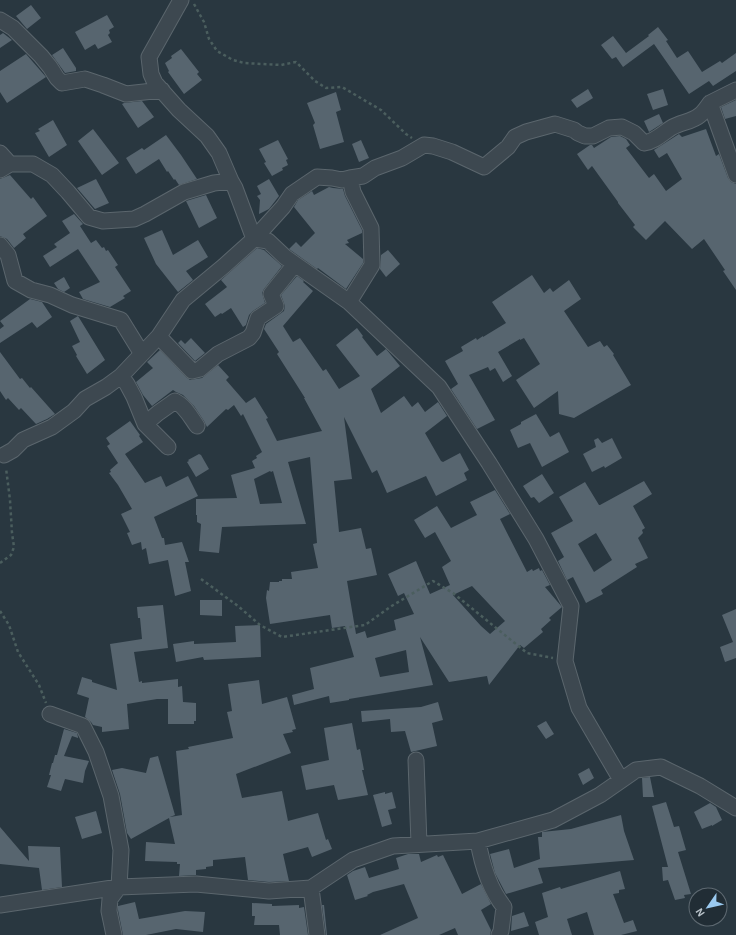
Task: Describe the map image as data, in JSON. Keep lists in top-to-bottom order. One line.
{"north":"bottom left"}
